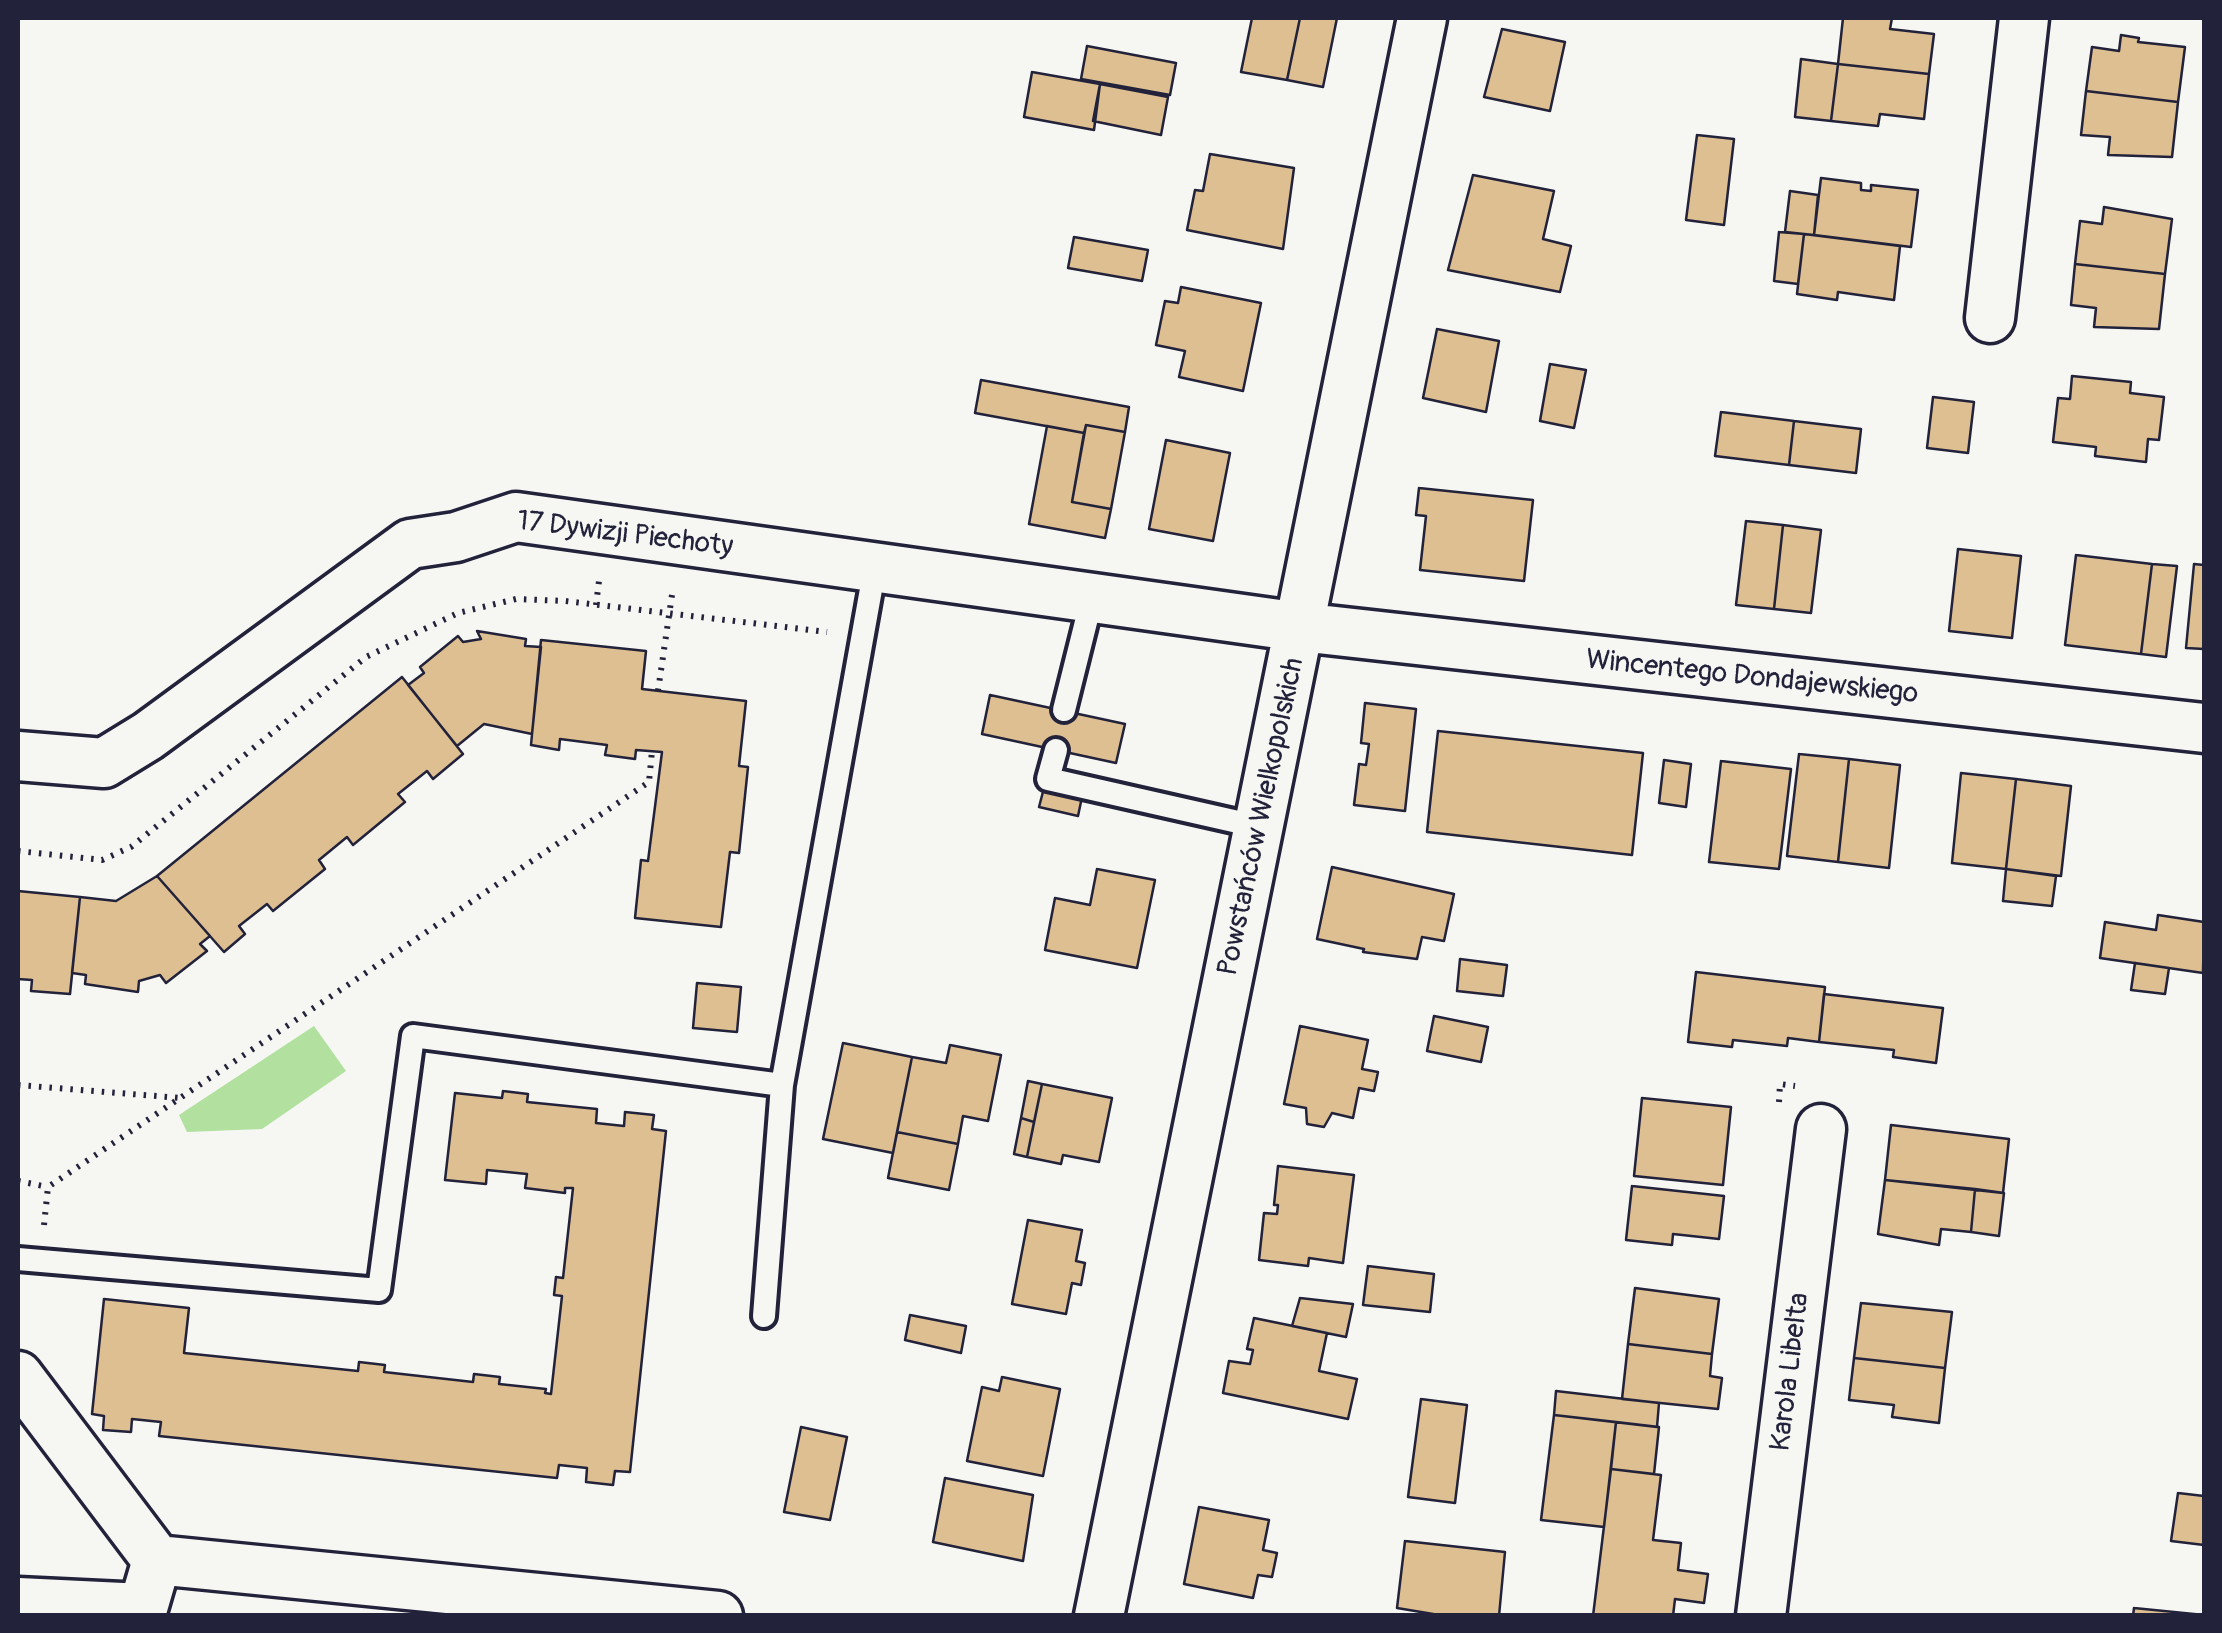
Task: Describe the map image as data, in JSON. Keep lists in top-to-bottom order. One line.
{"streets":{"street":["17 Dywizji Piechoty","Wincentego Dondajewskiego","Powstańców Wielkopolskich","Karola Libelta"]},"crossings":[["17 Dywizji Piechoty","Wincentego Dondajewskiego"],["17 Dywizji Piechoty","Powstańców Wielkopolskich"],["Wincentego Dondajewskiego","Powstańców Wielkopolskich"]]}
